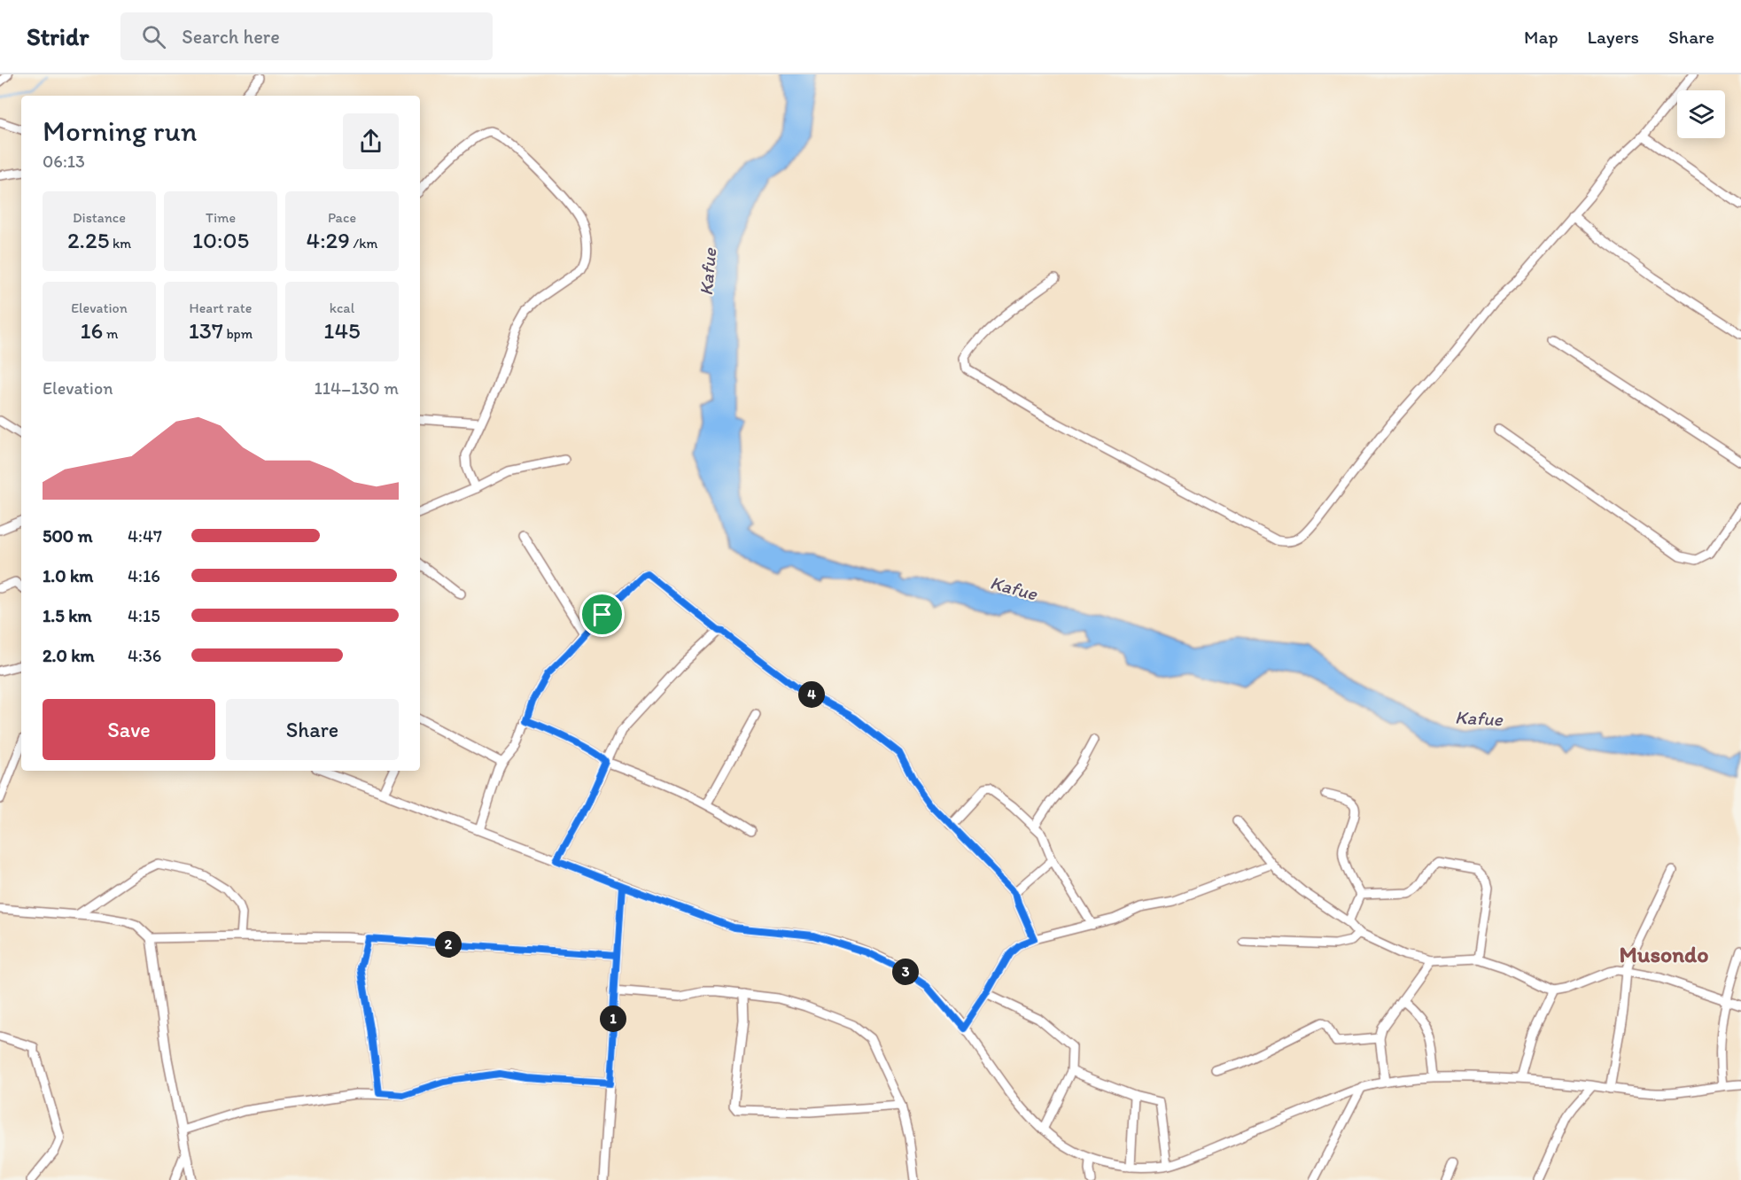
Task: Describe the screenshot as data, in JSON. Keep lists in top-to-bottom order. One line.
{"districts":["Musondo"],"water":["Kafue"],"page":{"header":"Stridr","search":"Search here","nav":["Map","Layers","Share"],"heading":["Morning run","06:13"],"stats":[["Distance","2.25 km"],["Time","10:05"],["Pace","4:29 /km"],["Elevation","16 m"],["Heart rate","137 bpm"],["kcal","145"]],"chart":["Elevation","114–130 m"],"list":[{"name":"500 m","note":"4:47"},{"name":"1.0 km","note":"4:16"},{"name":"1.5 km","note":"4:15"},{"name":"2.0 km","note":"4:36"}],"pins":["4","2","3","1"],"buttons":["Save","Share"]}}
